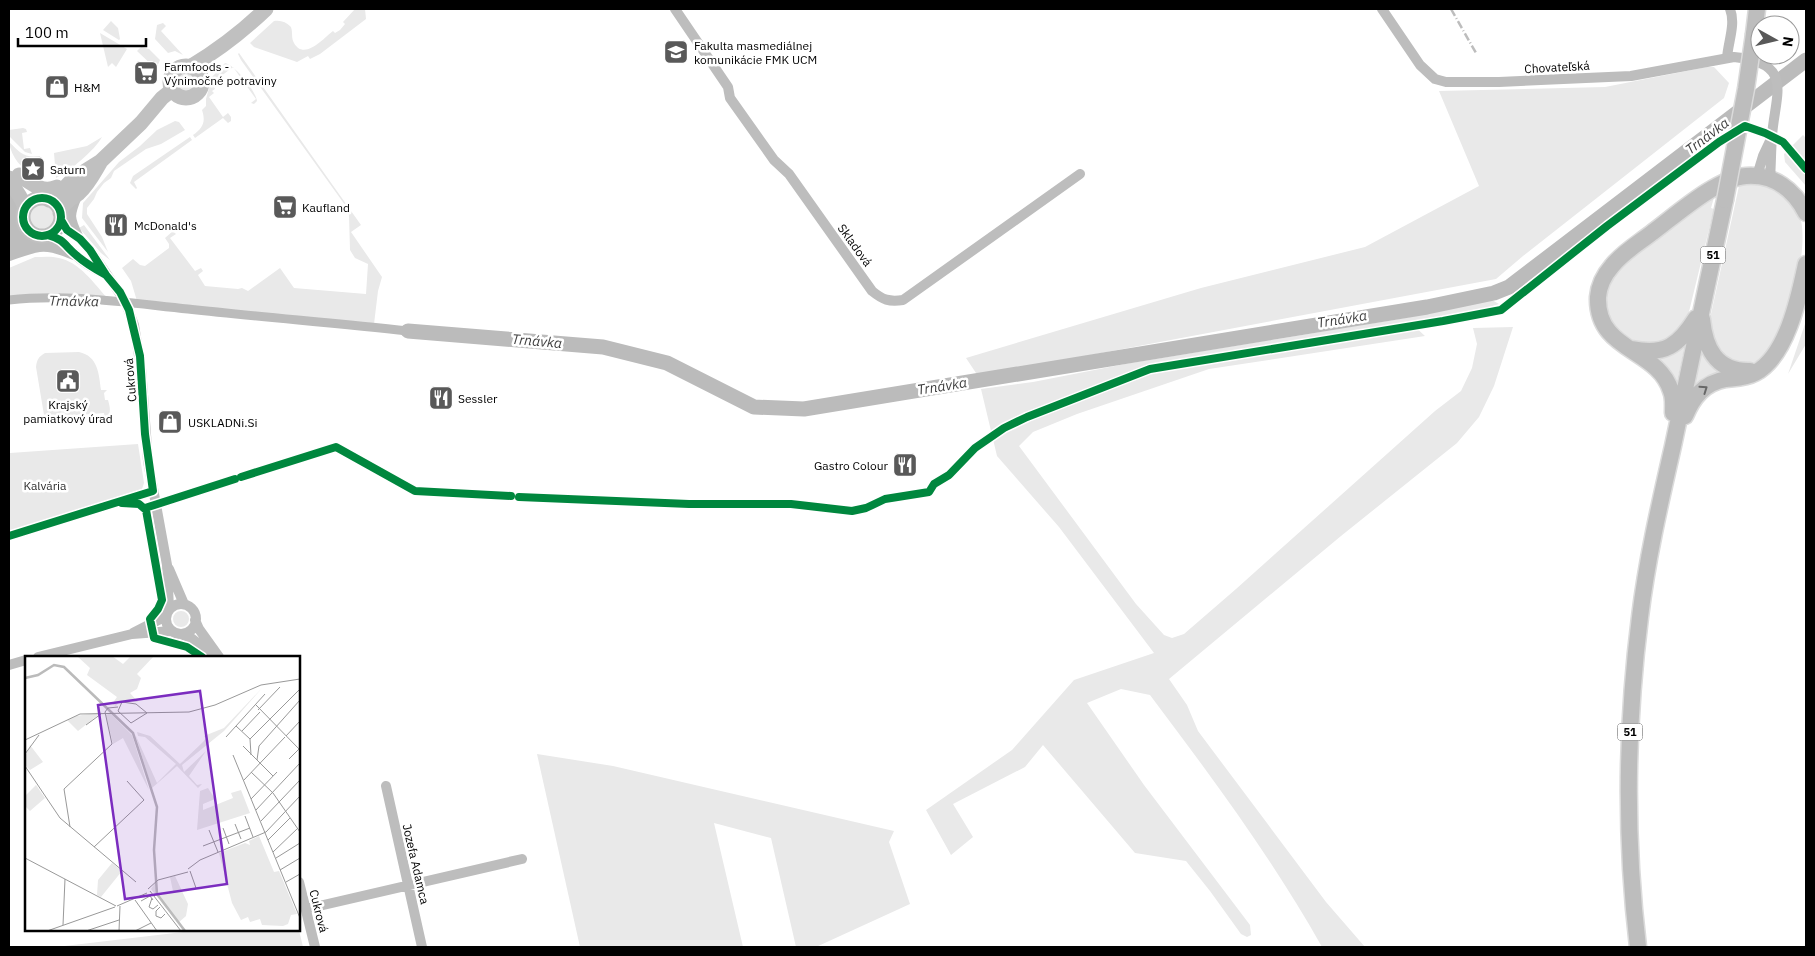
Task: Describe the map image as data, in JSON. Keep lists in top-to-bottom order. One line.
{"streets":{"main road":["51"],"street":["Chovateľská","Skladová","Cukrová","Jozefa Adamca"]},"water":["Trnávka"],"parks":["Kalvária"],"places":{"school or university":["Fakulta masmediálnej komunikácie FMK UCM"],"supermarket":["Farmfoods - Výnimočné potraviny","Kaufland"],"shop":["H&M","USKLADNi.Si"],"place":["Saturn"],"restaurant":["McDonald's","Sessler","Gastro Colour"],"public building":["Krajský pamiatkový úrad"]},"scale_bar":"100 m","north":"right"}
